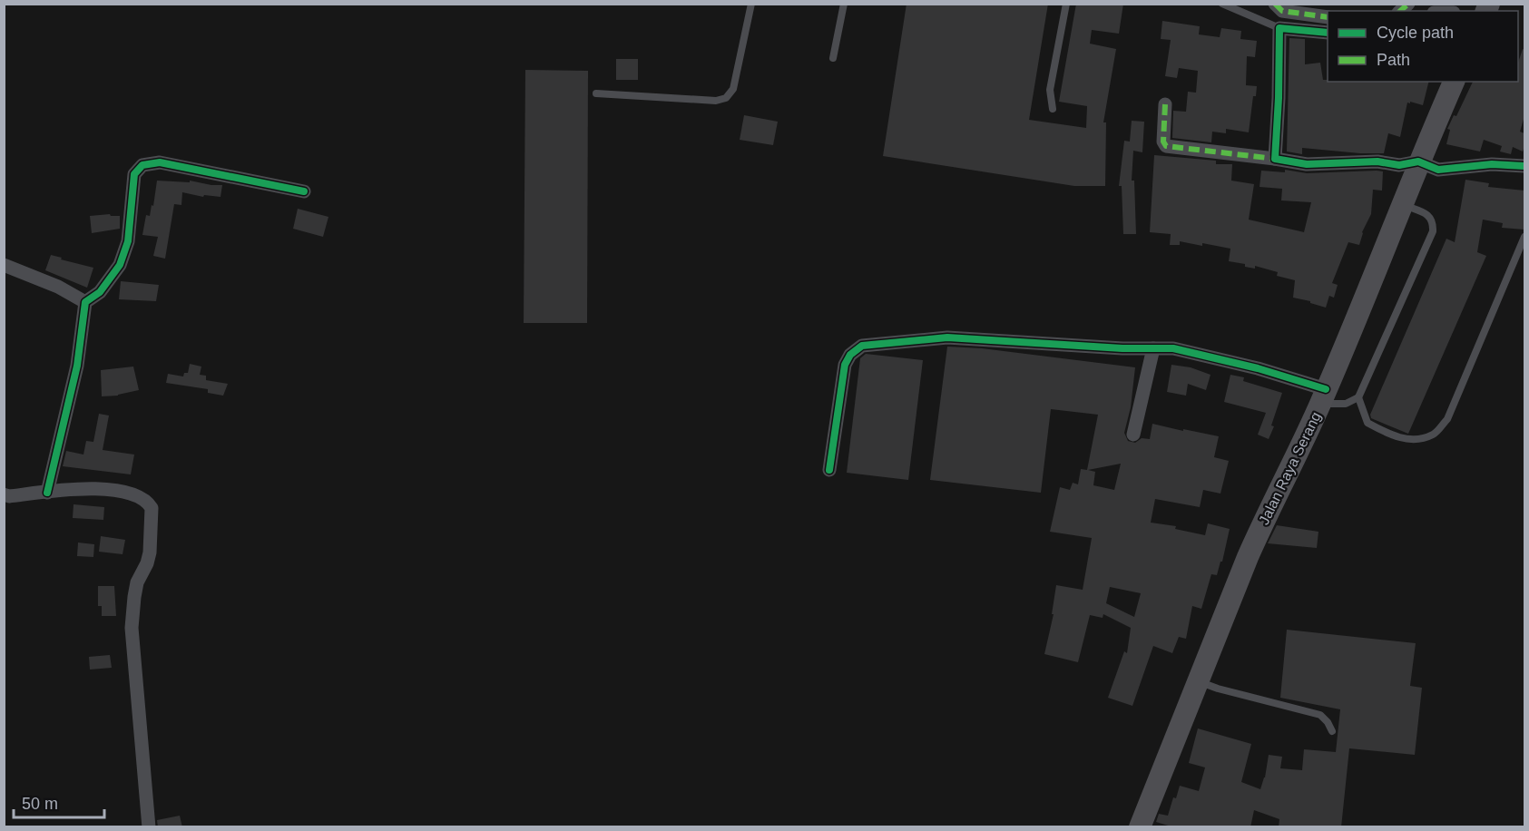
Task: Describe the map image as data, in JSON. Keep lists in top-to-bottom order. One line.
{"streets":{"highway":["Jalan Raya Serang"]},"legend":["Cycle path","Path"],"scale_bar":"50 m"}
